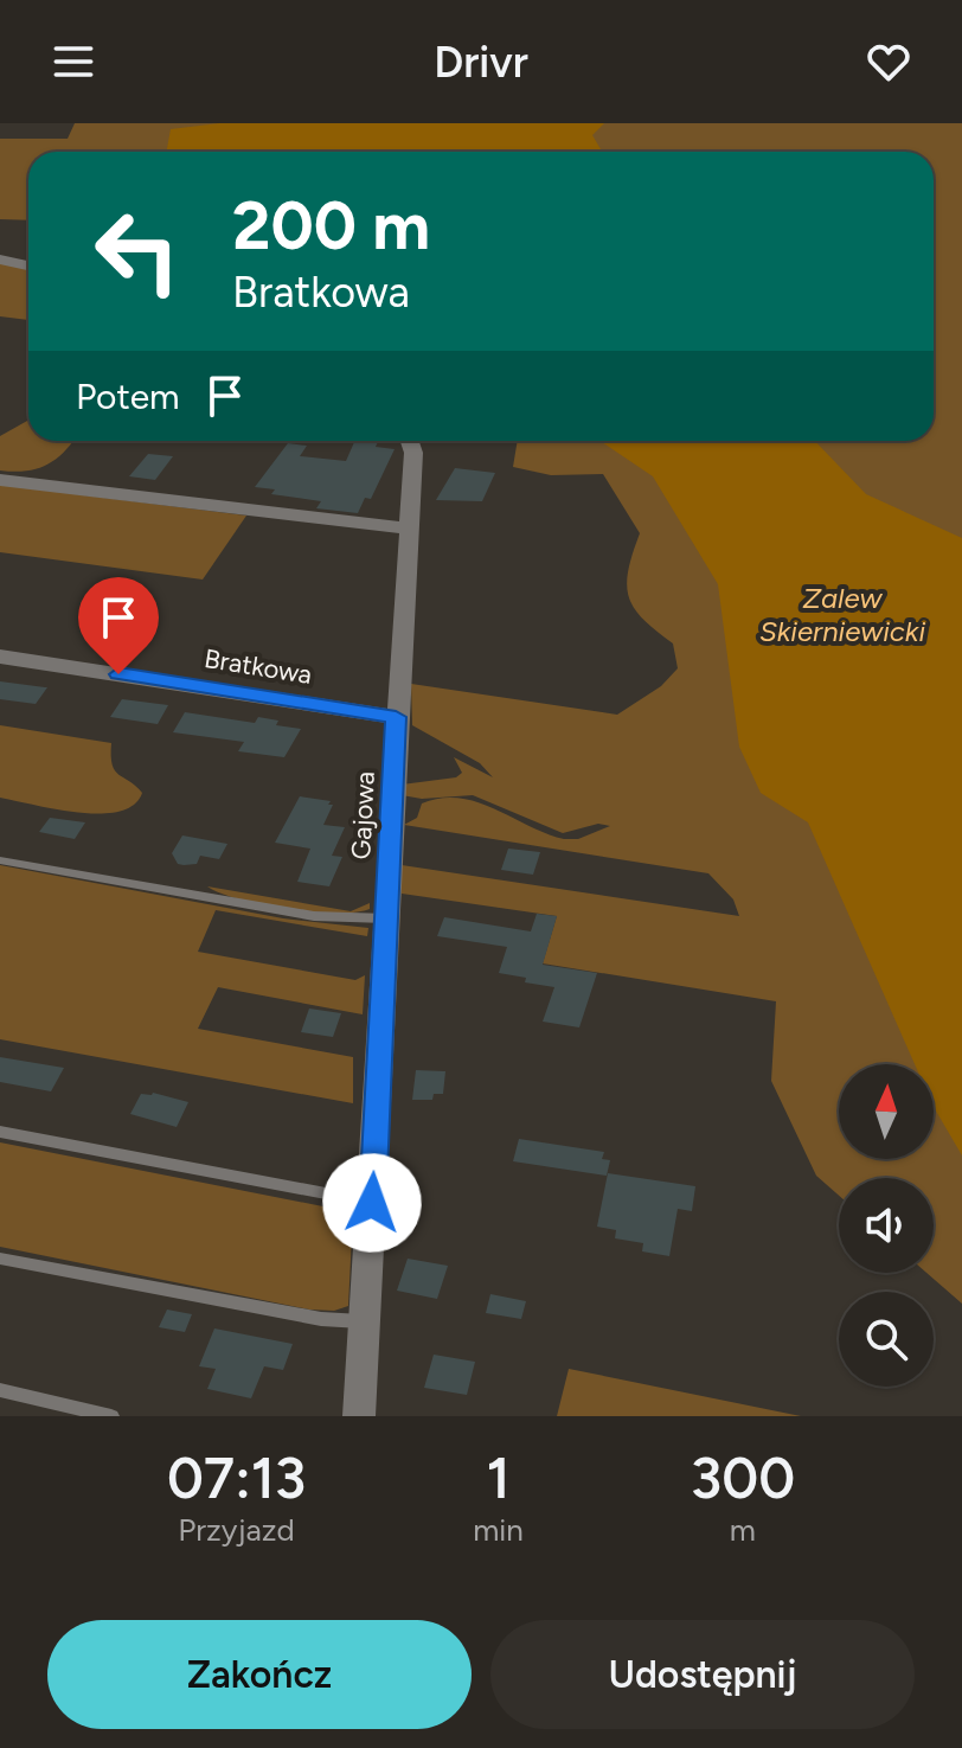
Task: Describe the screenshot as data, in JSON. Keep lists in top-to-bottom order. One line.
{"streets":{"street":["Bratkowa","Gajowa"]},"crossings":[["Bratkowa","Gajowa"]],"water":["Zalew Skierniewicki"],"north":"top","page":{"header":"Drivr","turn":["200 m","Bratkowa"],"then":"Potem","eta":["07:13","Przyjazd","1","min","300","m"],"buttons":["Zakończ","Udostępnij"]}}
